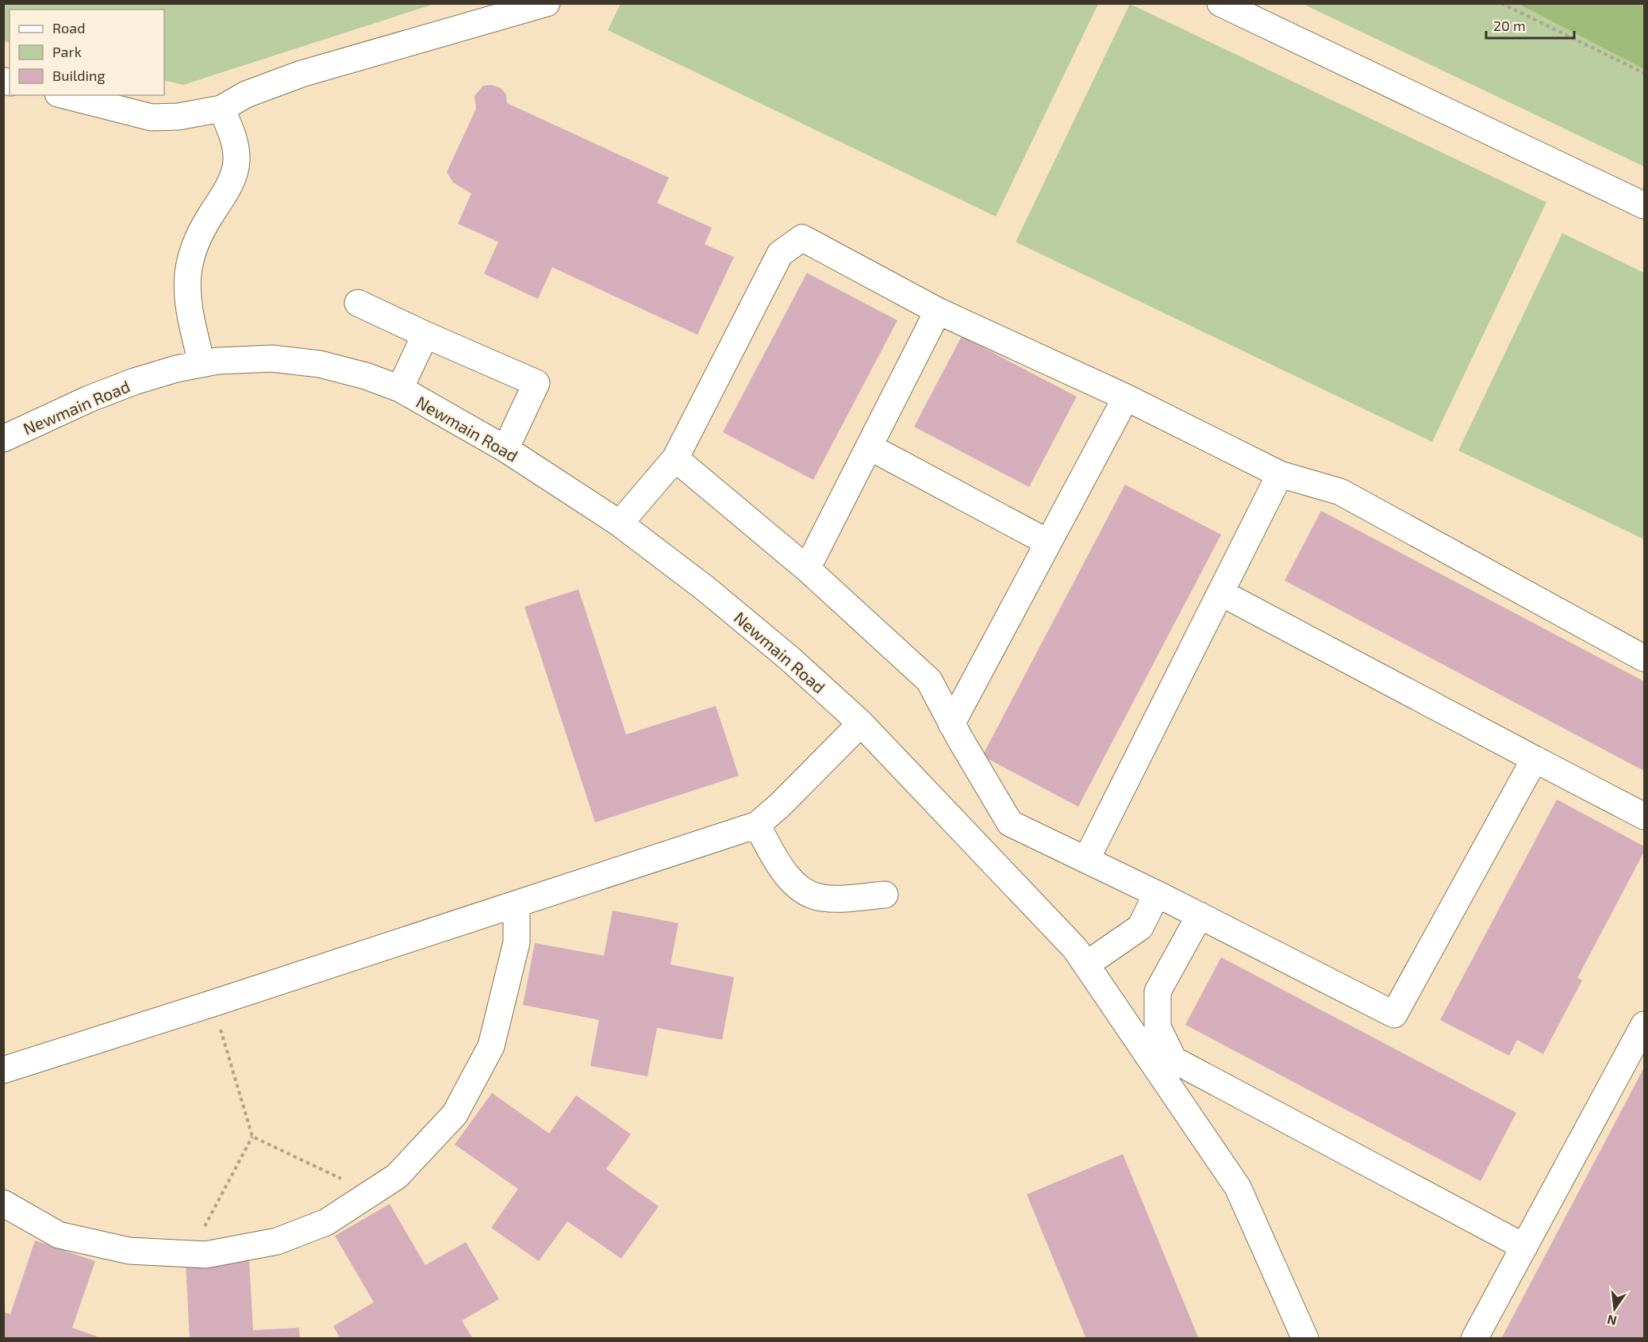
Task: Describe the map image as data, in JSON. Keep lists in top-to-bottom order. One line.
{"streets":{"lane":["Newmain Road"]},"legend":["Road","Park","Building"],"scale_bar":"20 m","north":"bottom"}
